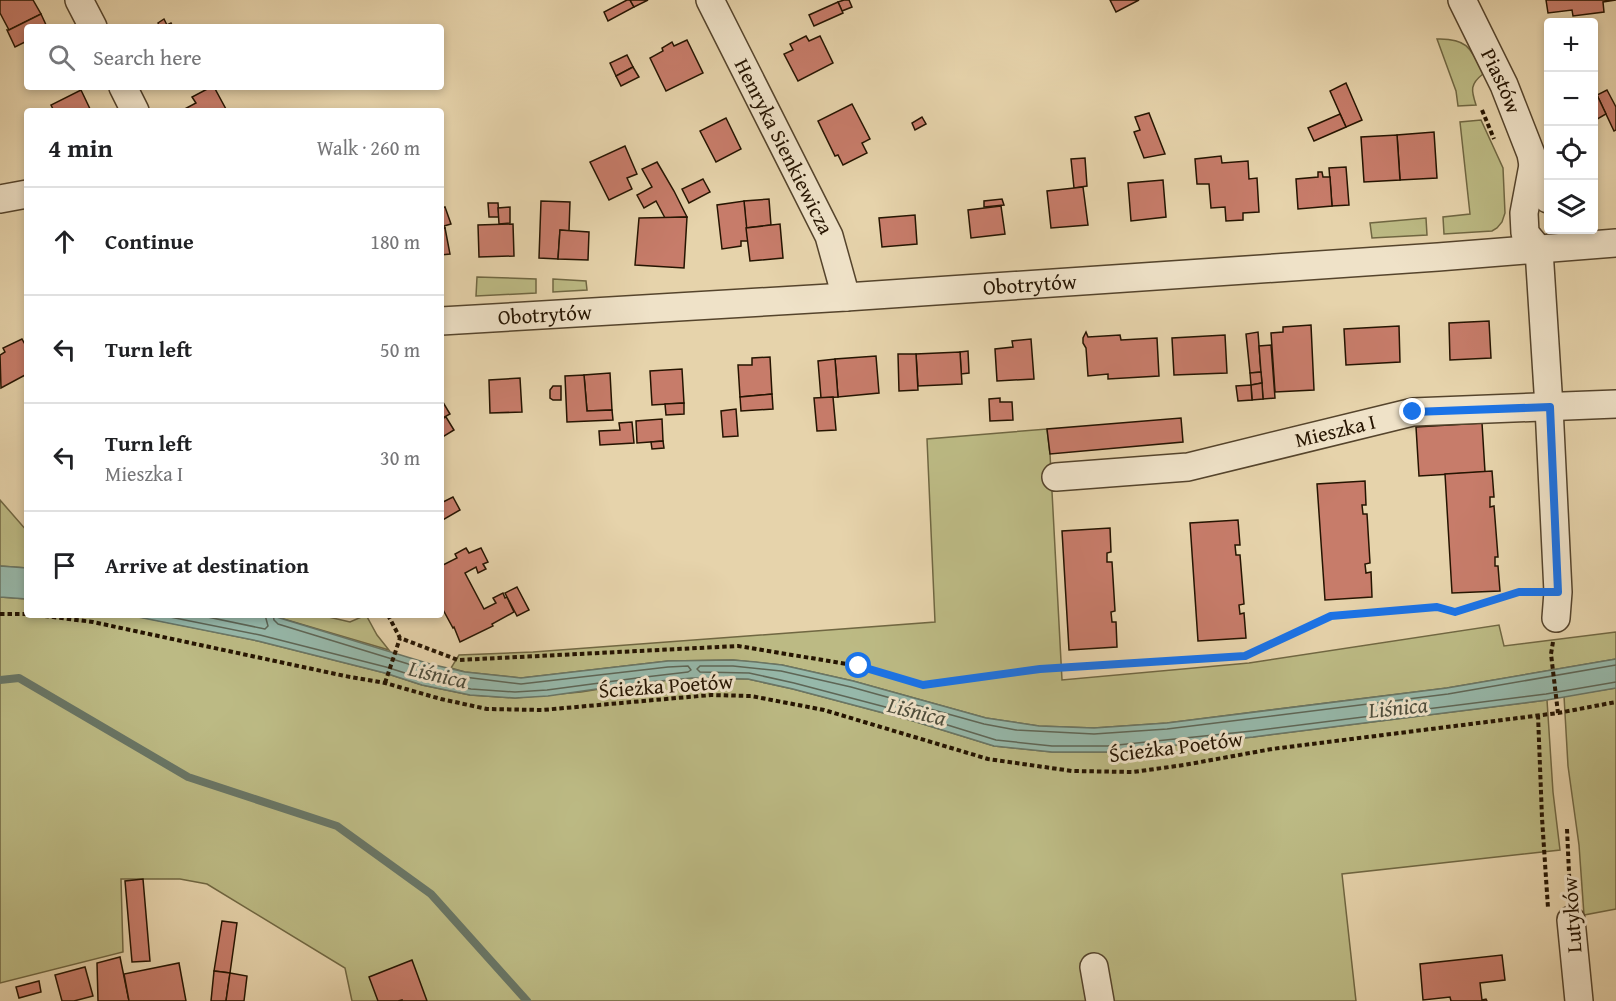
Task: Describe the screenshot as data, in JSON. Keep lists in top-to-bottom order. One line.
{"streets":{"street":["Piastów","Henryka Sienkiewicza","Obotrytów","Mieszka I","Lutyków"],"path":["Ścieżka Poetów"]},"crossings":[["Piastów","Obotrytów"],["Henryka Sienkiewicza","Obotrytów"]],"water":["Liśnica"],"page":{"map_buttons":["+","−"],"search":"Search here","heading":["4 min","Walk · 260 m"],"list":[["Continue","180 m"],["Turn left","50 m"],["Turn left","Mieszka I","30 m"],"Arrive at destination"]}}
